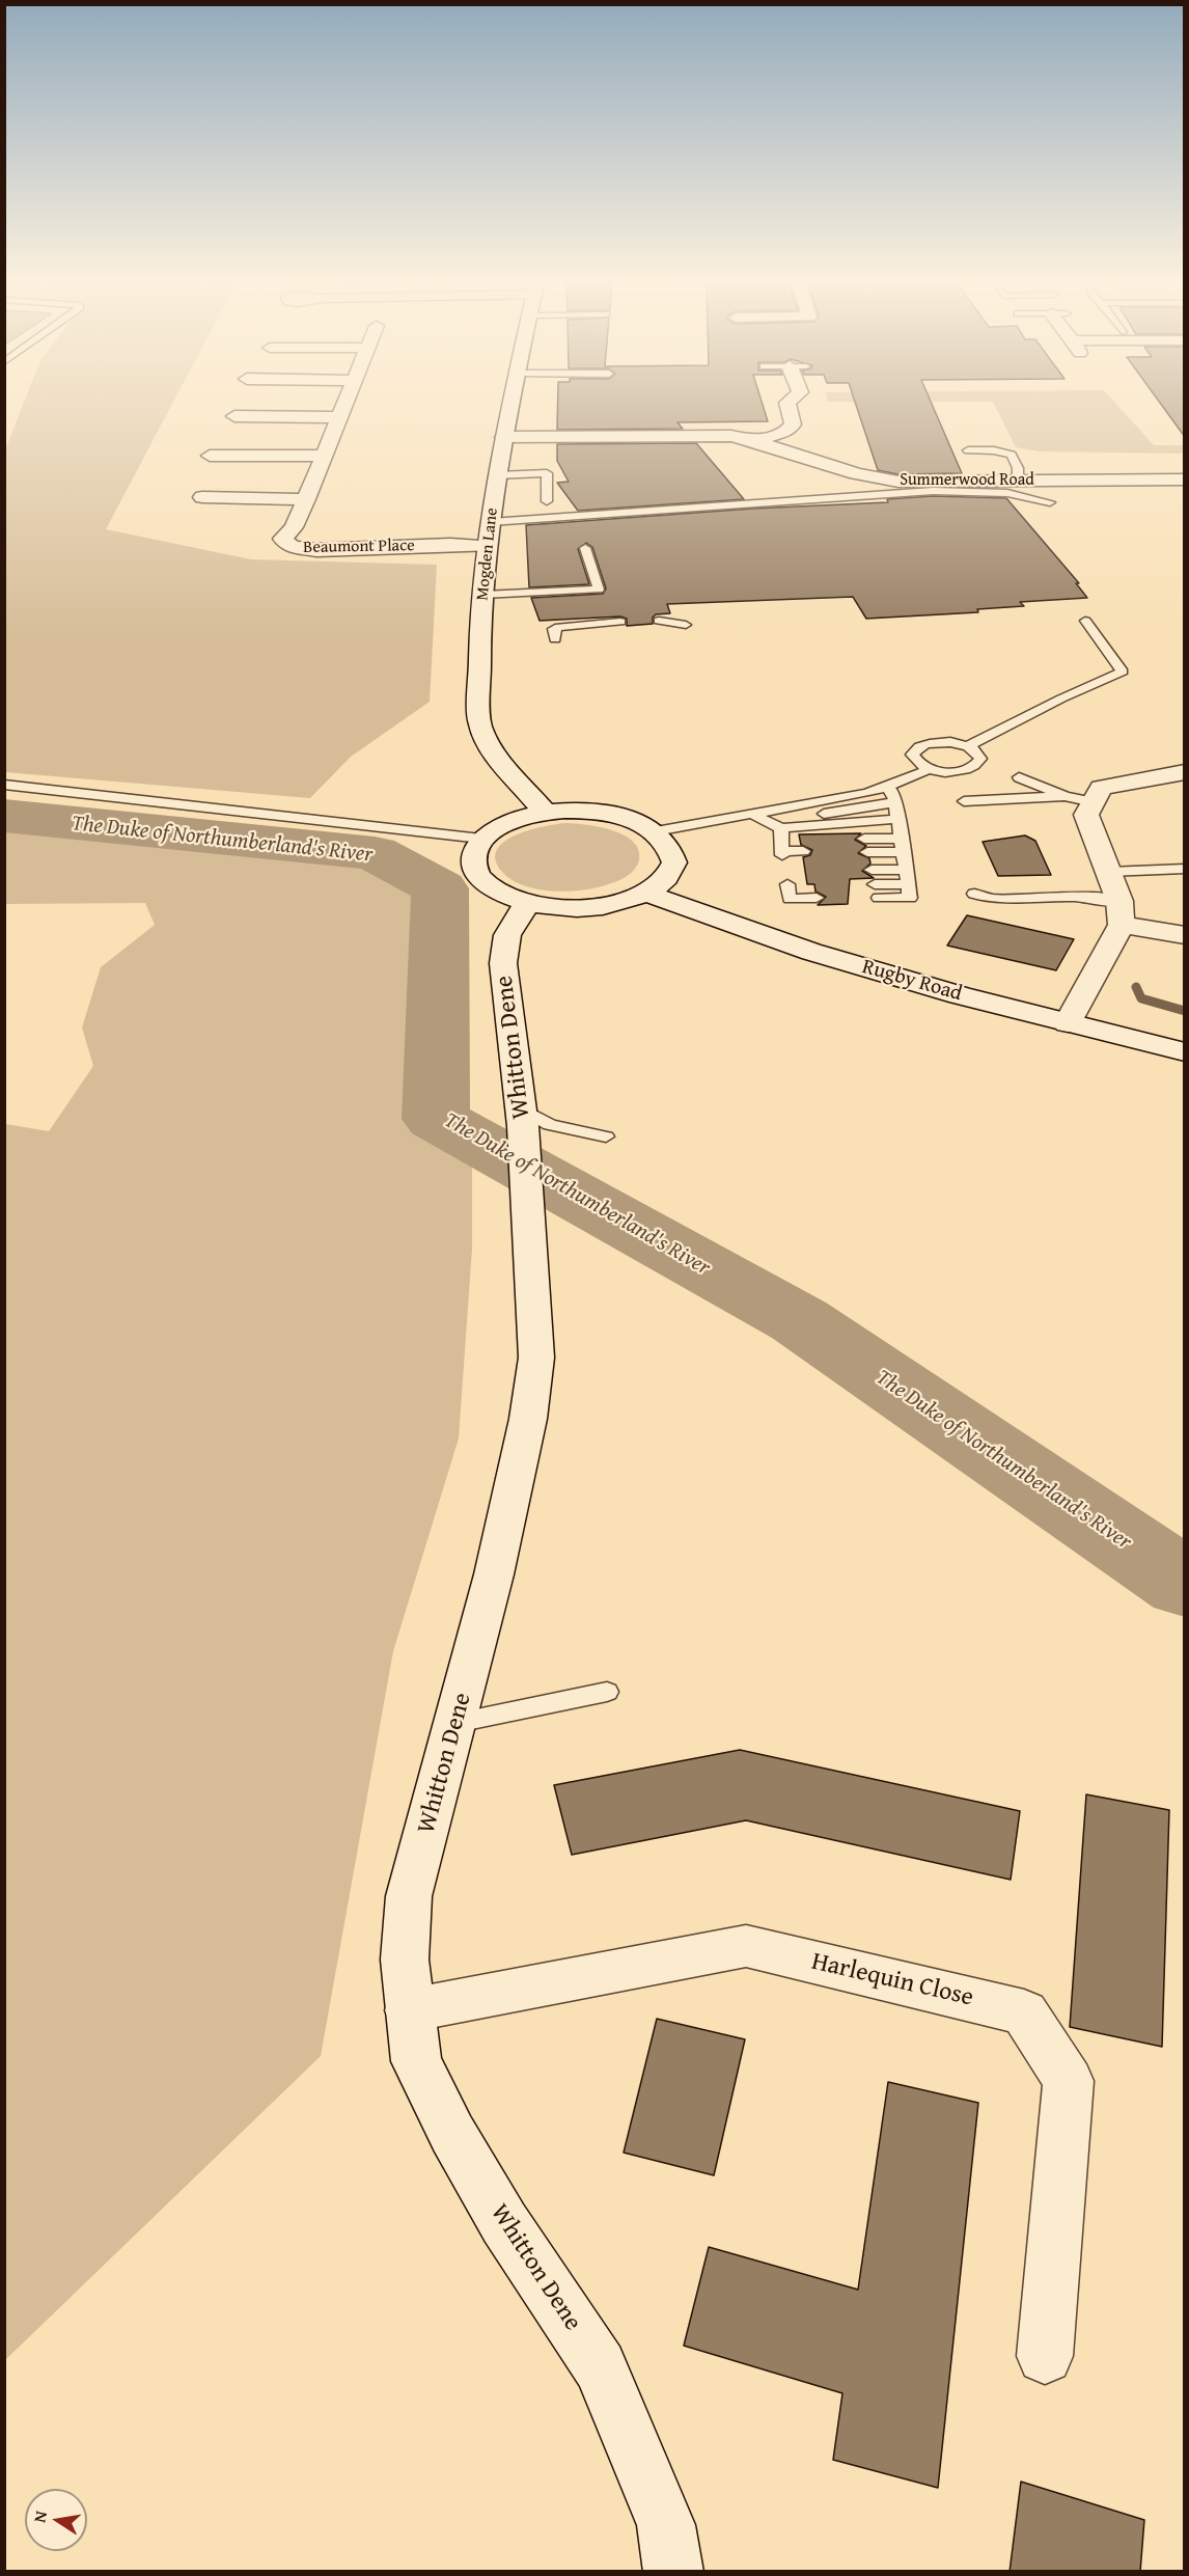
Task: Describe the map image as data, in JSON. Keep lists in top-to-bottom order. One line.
{"streets":{"street":["Summerwood Road","Beaumont Place","Mogden Lane","Rugby Road","Whitton Dene","Harlequin Close"]},"crossings":[["Summerwood Road","Mogden Lane"],["Beaumont Place","Mogden Lane"],["Whitton Dene","Harlequin Close"]],"water":["The Duke of Northumberland's River"],"north":"left"}
